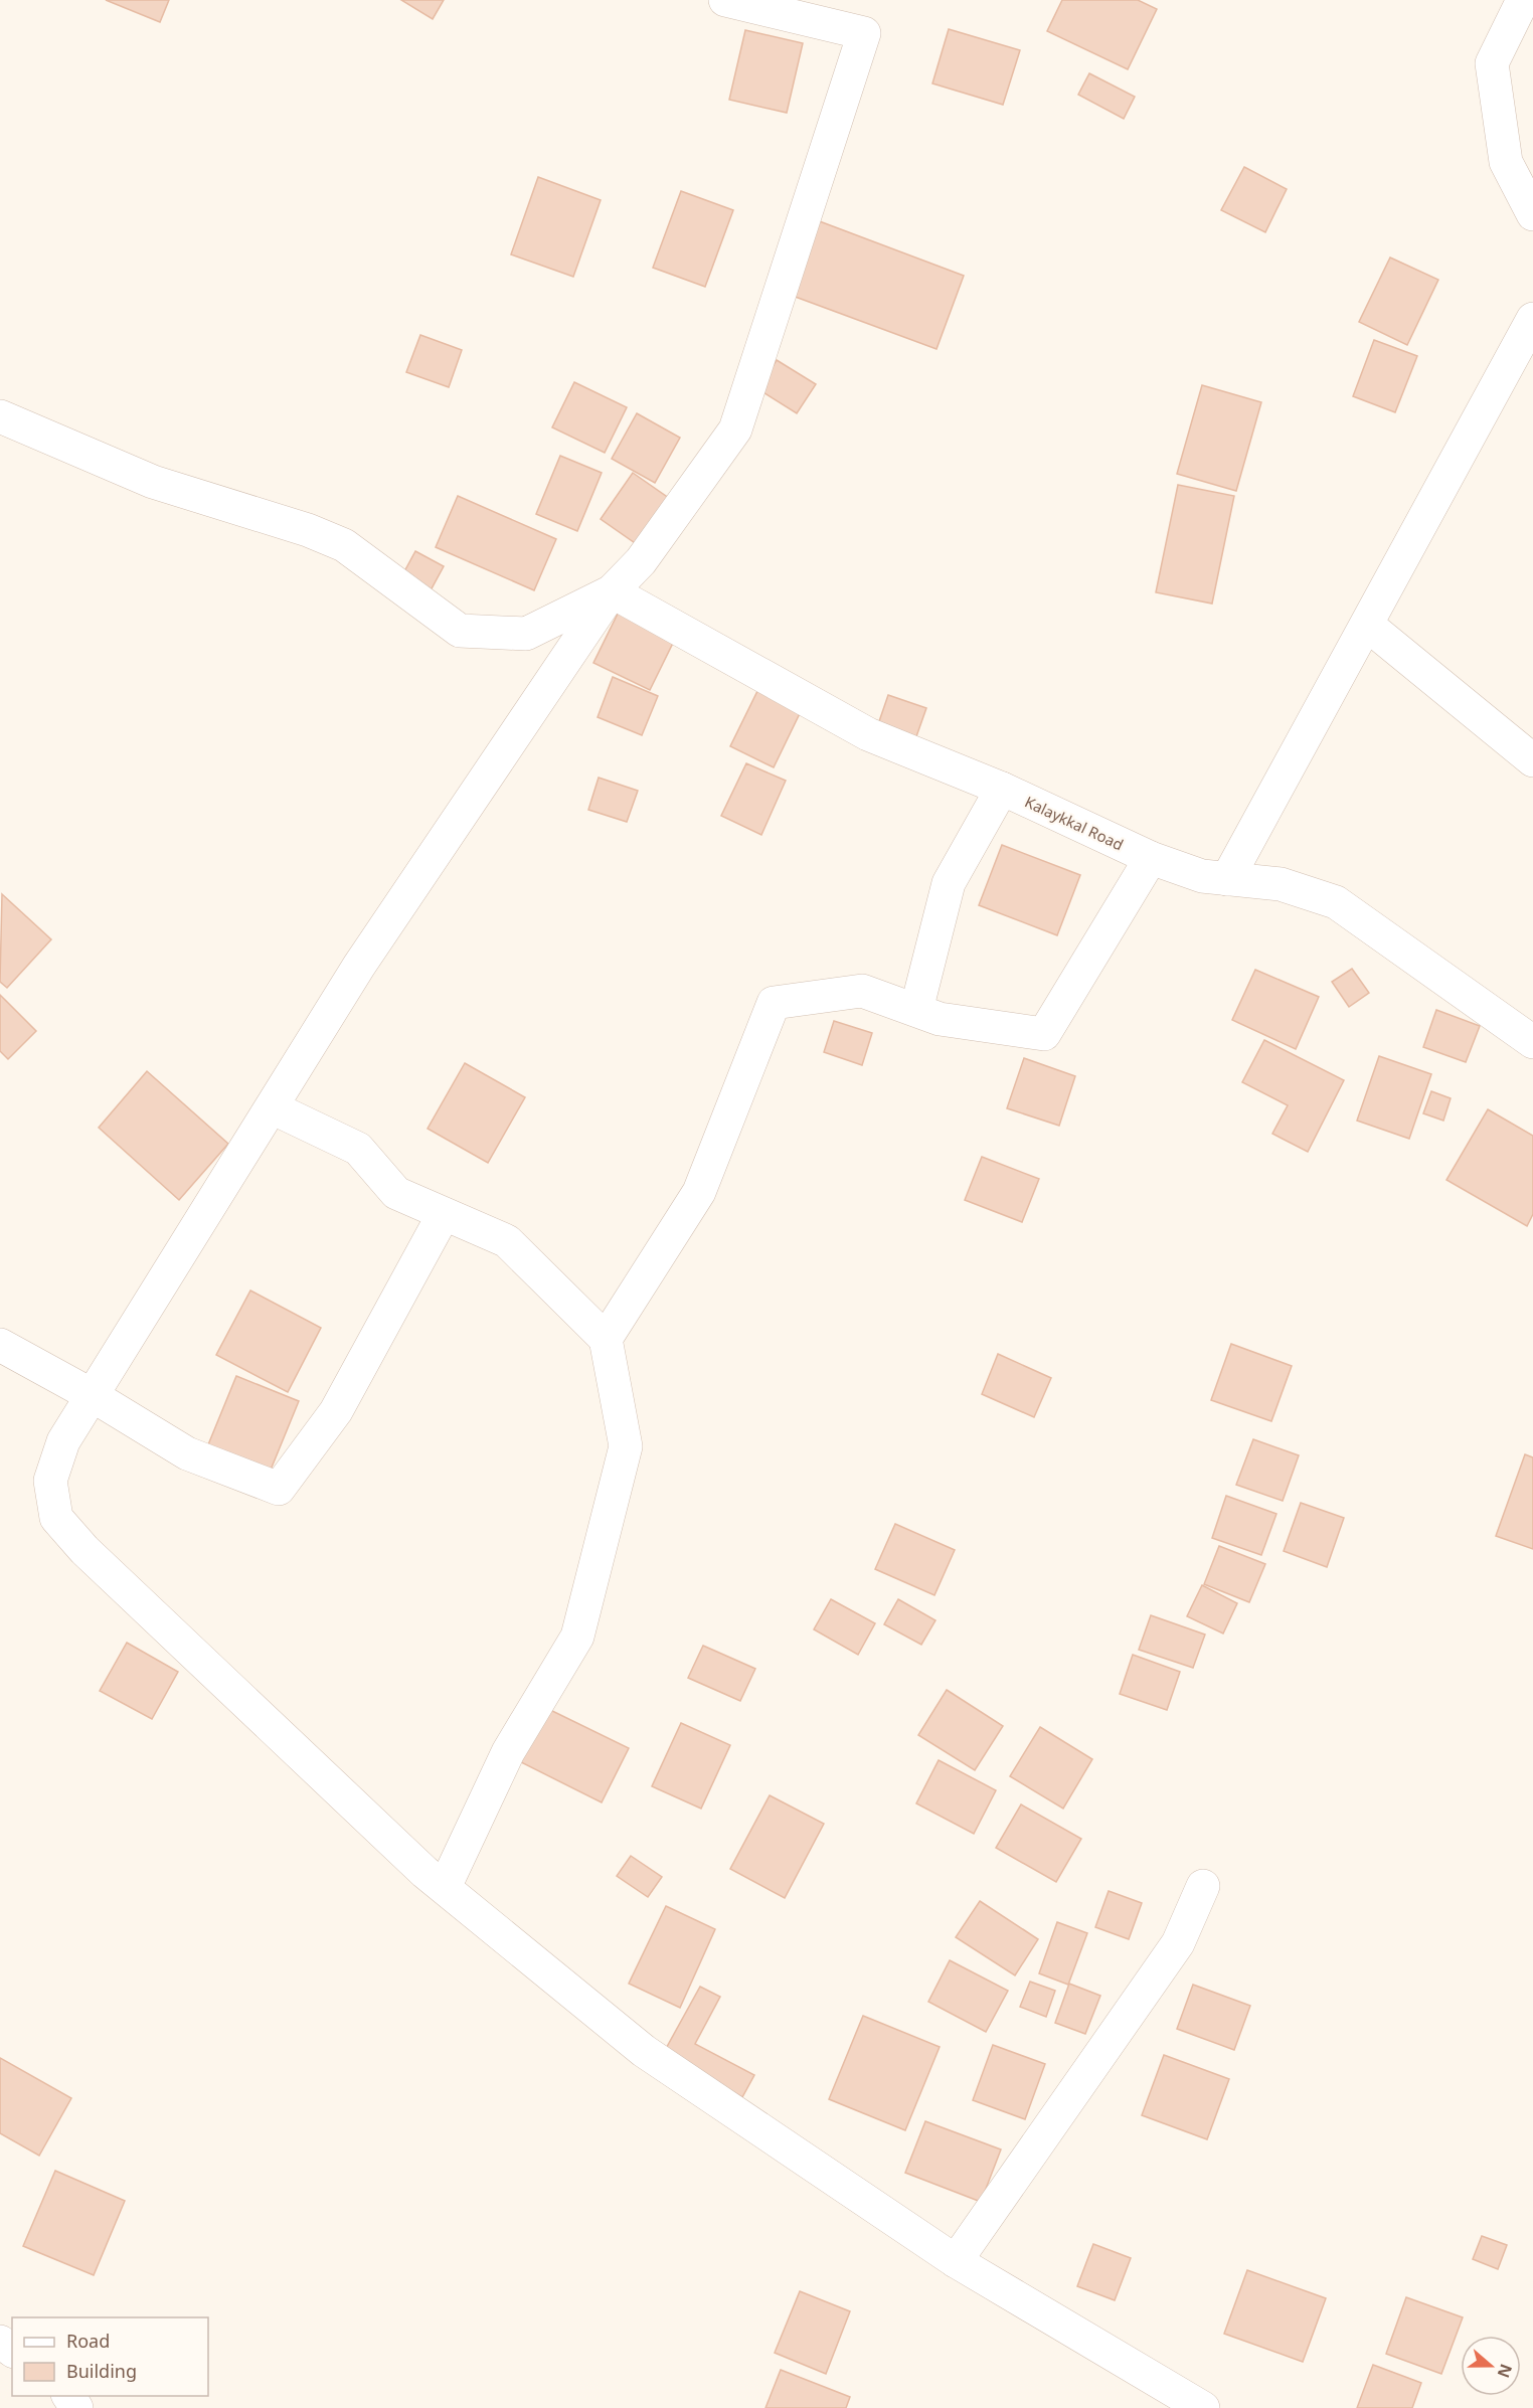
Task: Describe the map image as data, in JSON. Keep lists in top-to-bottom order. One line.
{"streets":{"street":["Kalaykkal Road"]},"legend":["Road","Building"],"north":"right"}
